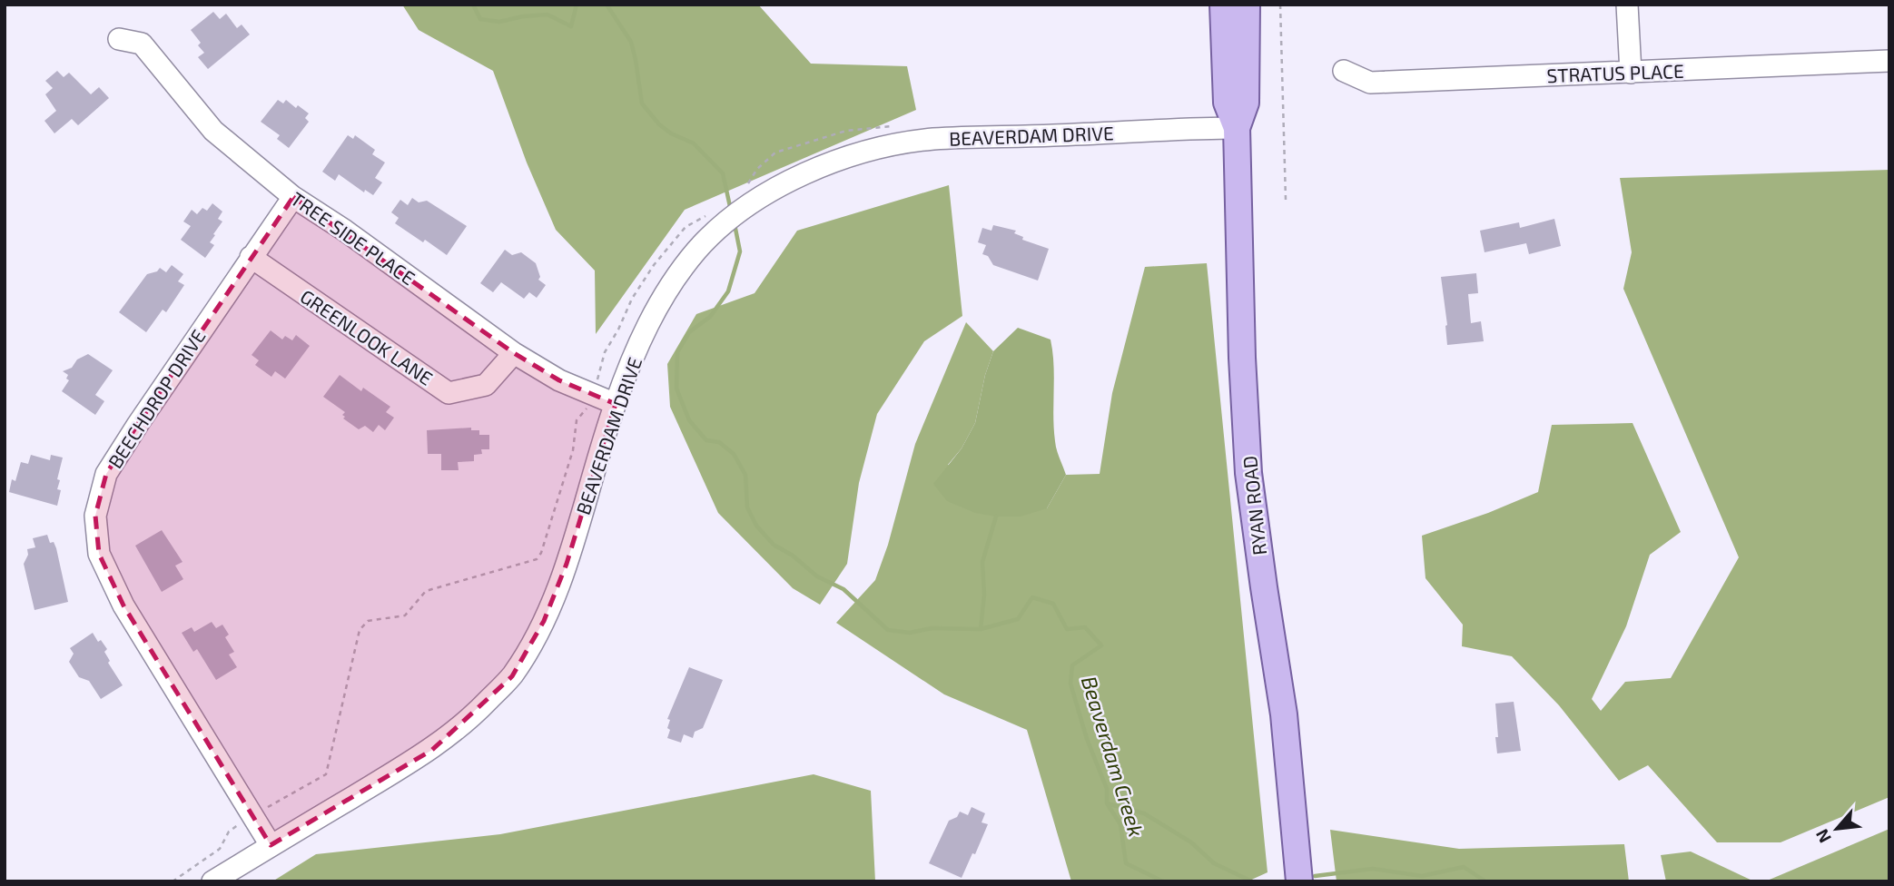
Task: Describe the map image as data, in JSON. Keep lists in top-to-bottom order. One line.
{"streets":{"main road":["RYAN ROAD"],"street":["STRATUS PLACE","BEAVERDAM DRIVE","TREE SIDE PLACE","GREENLOOK LANE","BEECHDROP DRIVE"]},"crossings":[["BEAVERDAM DRIVE","TREE SIDE PLACE"],["BEAVERDAM DRIVE","BEECHDROP DRIVE"],["BEAVERDAM DRIVE","RYAN ROAD"],["TREE SIDE PLACE","GREENLOOK LANE"],["TREE SIDE PLACE","BEECHDROP DRIVE"],["GREENLOOK LANE","BEECHDROP DRIVE"]],"water":["Beaverdam Creek"],"north":"bottom left"}
